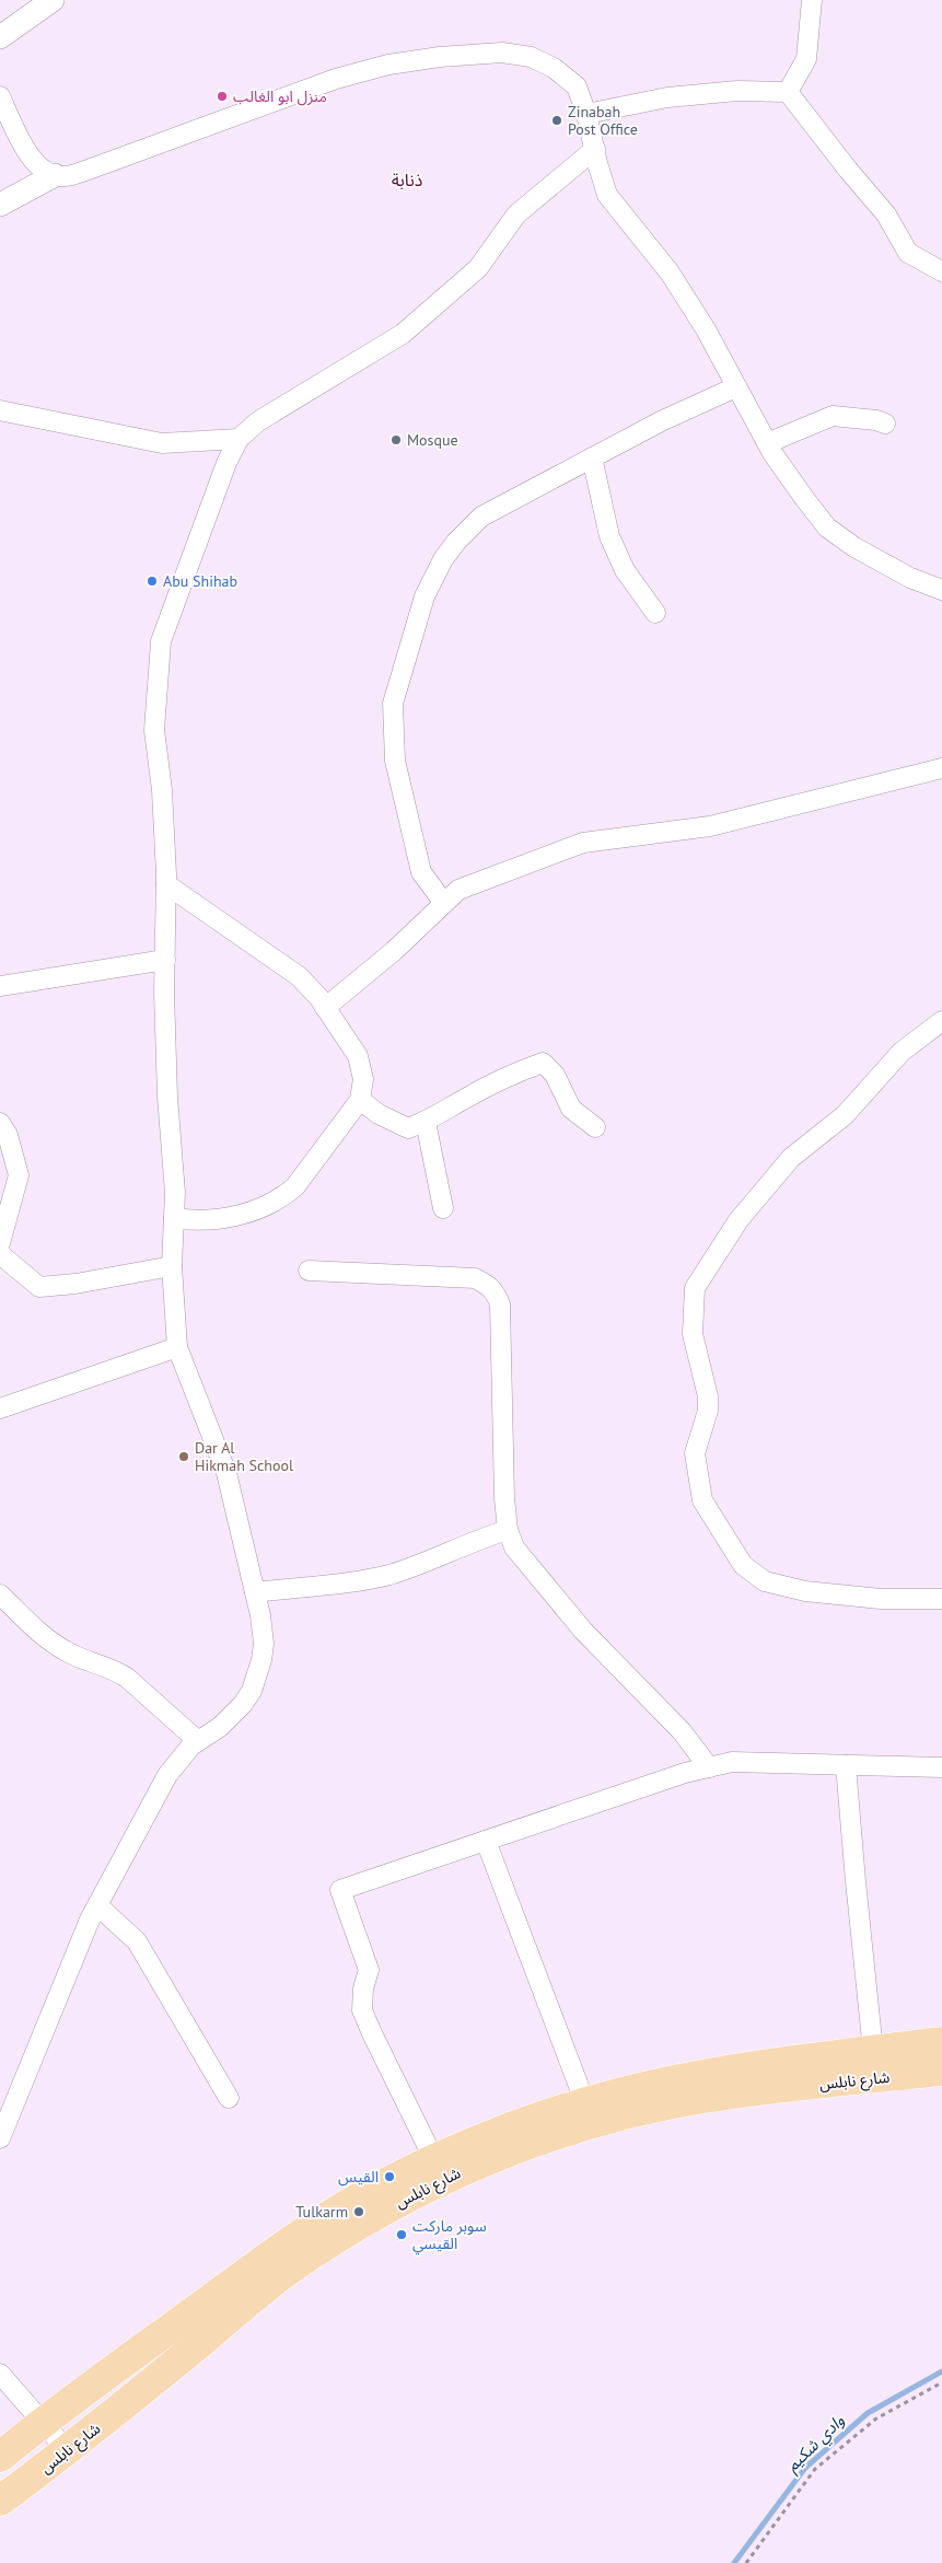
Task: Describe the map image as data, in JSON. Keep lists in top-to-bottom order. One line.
{"streets":{"main road":["شارع نابلس"]},"districts":["ذنابة"],"water":["وادي شكيم"],"places":["منزل ابو الغالب","Zinabah Post Office","Mosque","Abu Shihab","Dar Al Hikmah School","القيس","Tulkarm","سوبر ماركت القيسي"]}
